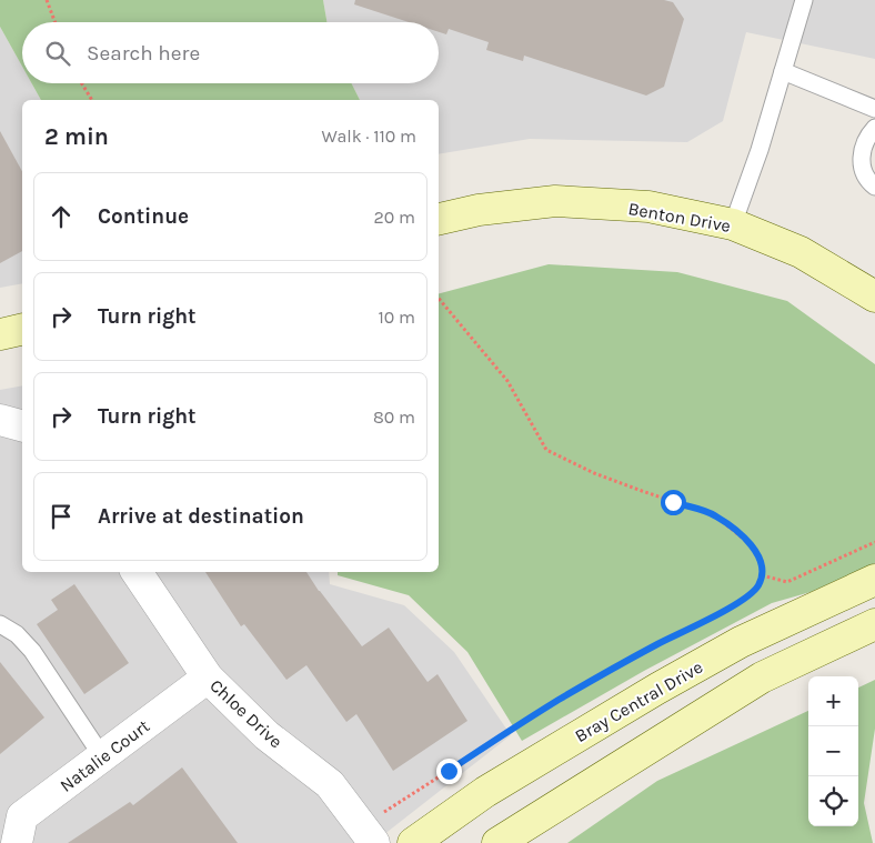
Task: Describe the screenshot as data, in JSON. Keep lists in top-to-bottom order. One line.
{"streets":{"street":["Benton Drive","Bray Central Drive","Chloe Drive","Natalie Court"]},"crossings":[["Chloe Drive","Natalie Court"]],"page":{"search":"Search here","heading":["2 min","Walk · 110 m"],"list":[["Continue","20 m"],["Turn right","10 m"],["Turn right","80 m"],"Arrive at destination"],"map_buttons":["+","−"]}}
